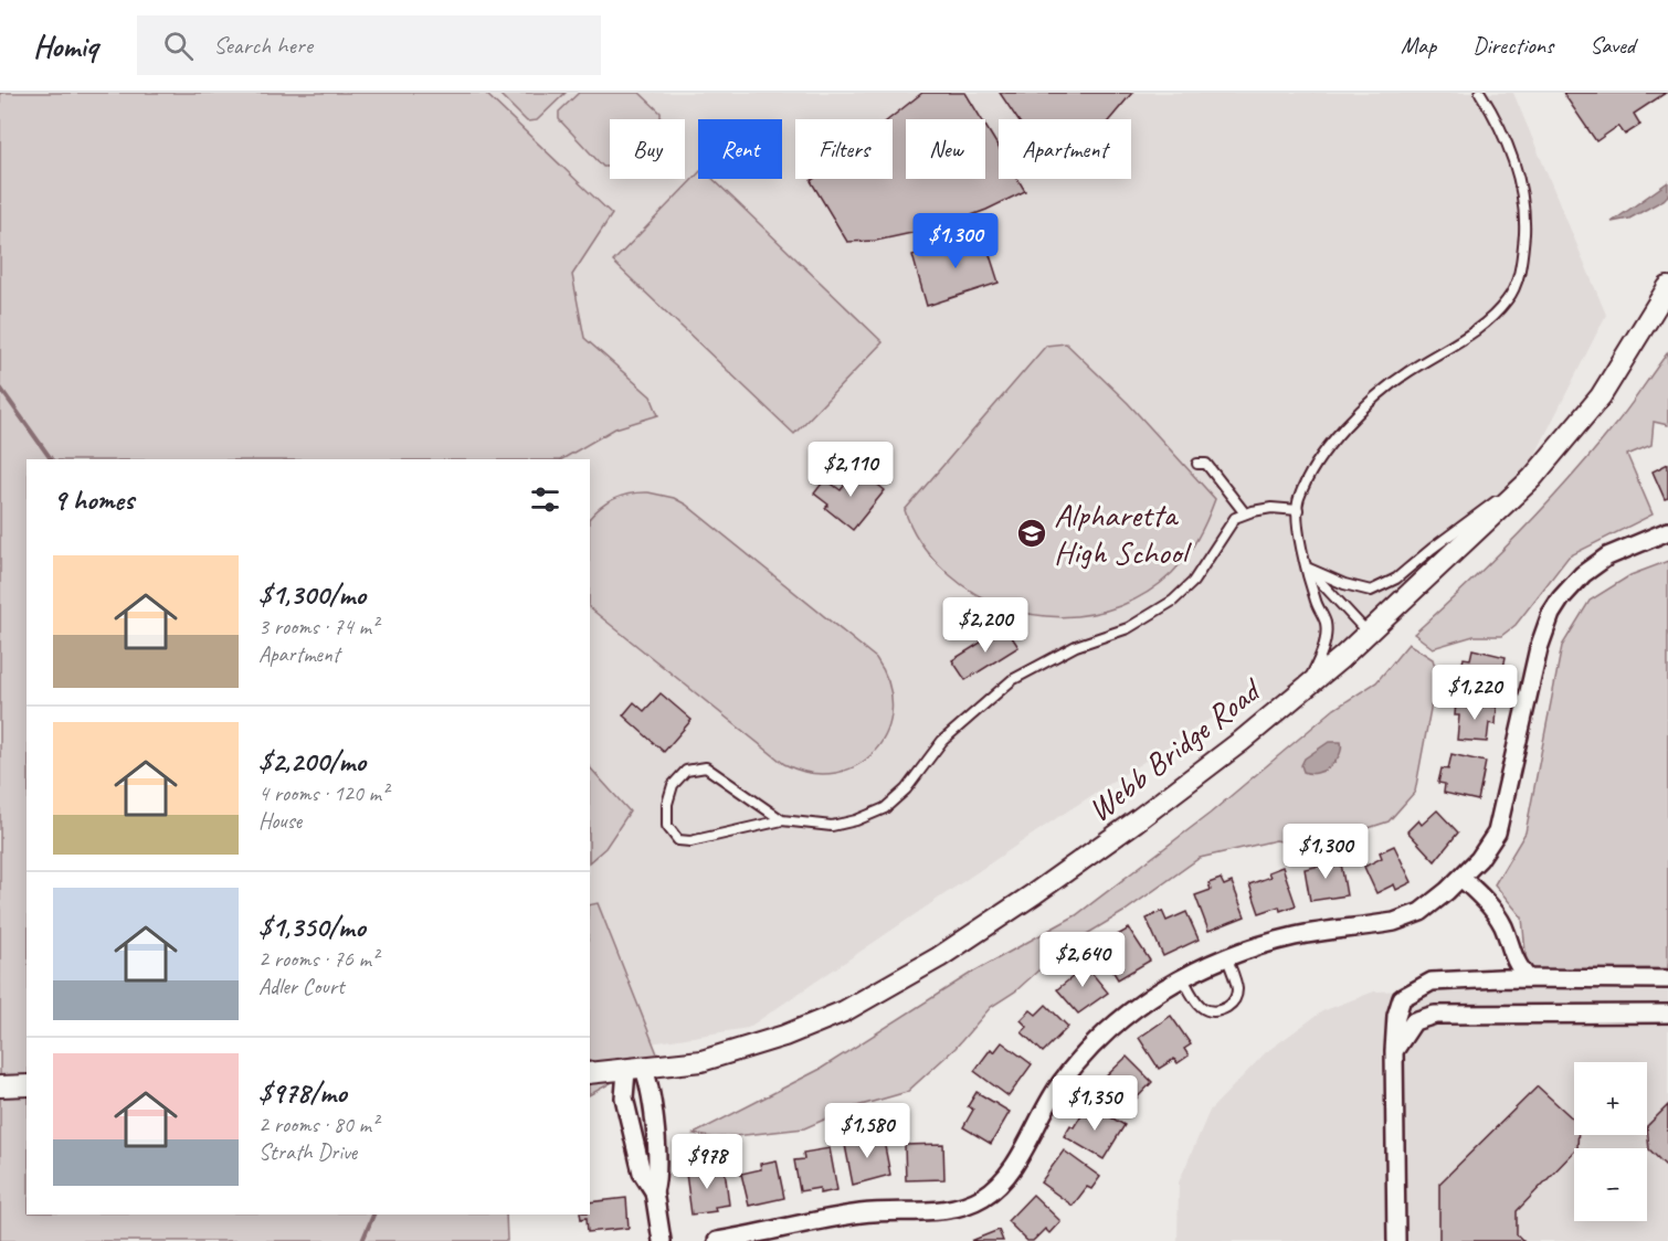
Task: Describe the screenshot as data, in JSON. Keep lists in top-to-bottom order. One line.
{"streets":{"street":["Webb Bridge Road"]},"places":{"school or university":["Alpharetta High School"]},"page":{"header":"Homiq","search":"Search here","nav":["Map","Directions","Saved"],"chip":["Buy","Rent","Filters","New","Apartment"],"price":["$1,300","$2,110","$2,200","$1,220","$1,300","$2,640","$1,350","$1,580","$978"],"heading":"9 homes","list":[{"name":"$1,300/mo","note":"3 rooms · 74 m² · Apartment"},{"name":"$2,200/mo","note":"4 rooms · 120 m² · House"},{"name":"$1,350/mo","note":"2 rooms · 76 m² · Adler Court"},{"name":"$978/mo","note":"2 rooms · 80 m² · Strath Drive"}],"map_buttons":["+","−"]}}
